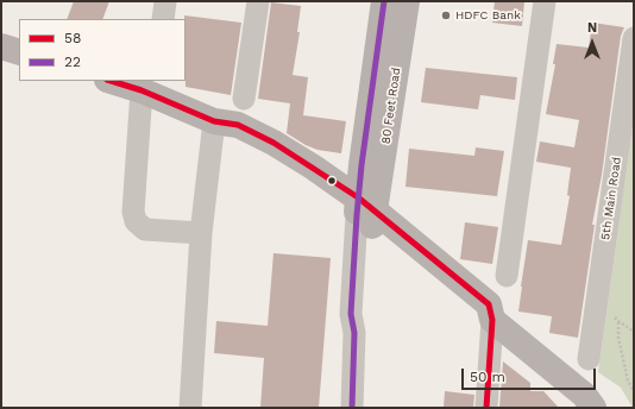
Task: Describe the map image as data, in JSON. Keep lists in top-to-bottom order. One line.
{"streets":{"main road":["80 Feet Road"],"street":["5th Main Road"]},"places":["HDFC Bank"],"lines":["transit line 22","transit line 58"],"legend":["58","22"],"scale_bar":"50 m","north":"top"}
